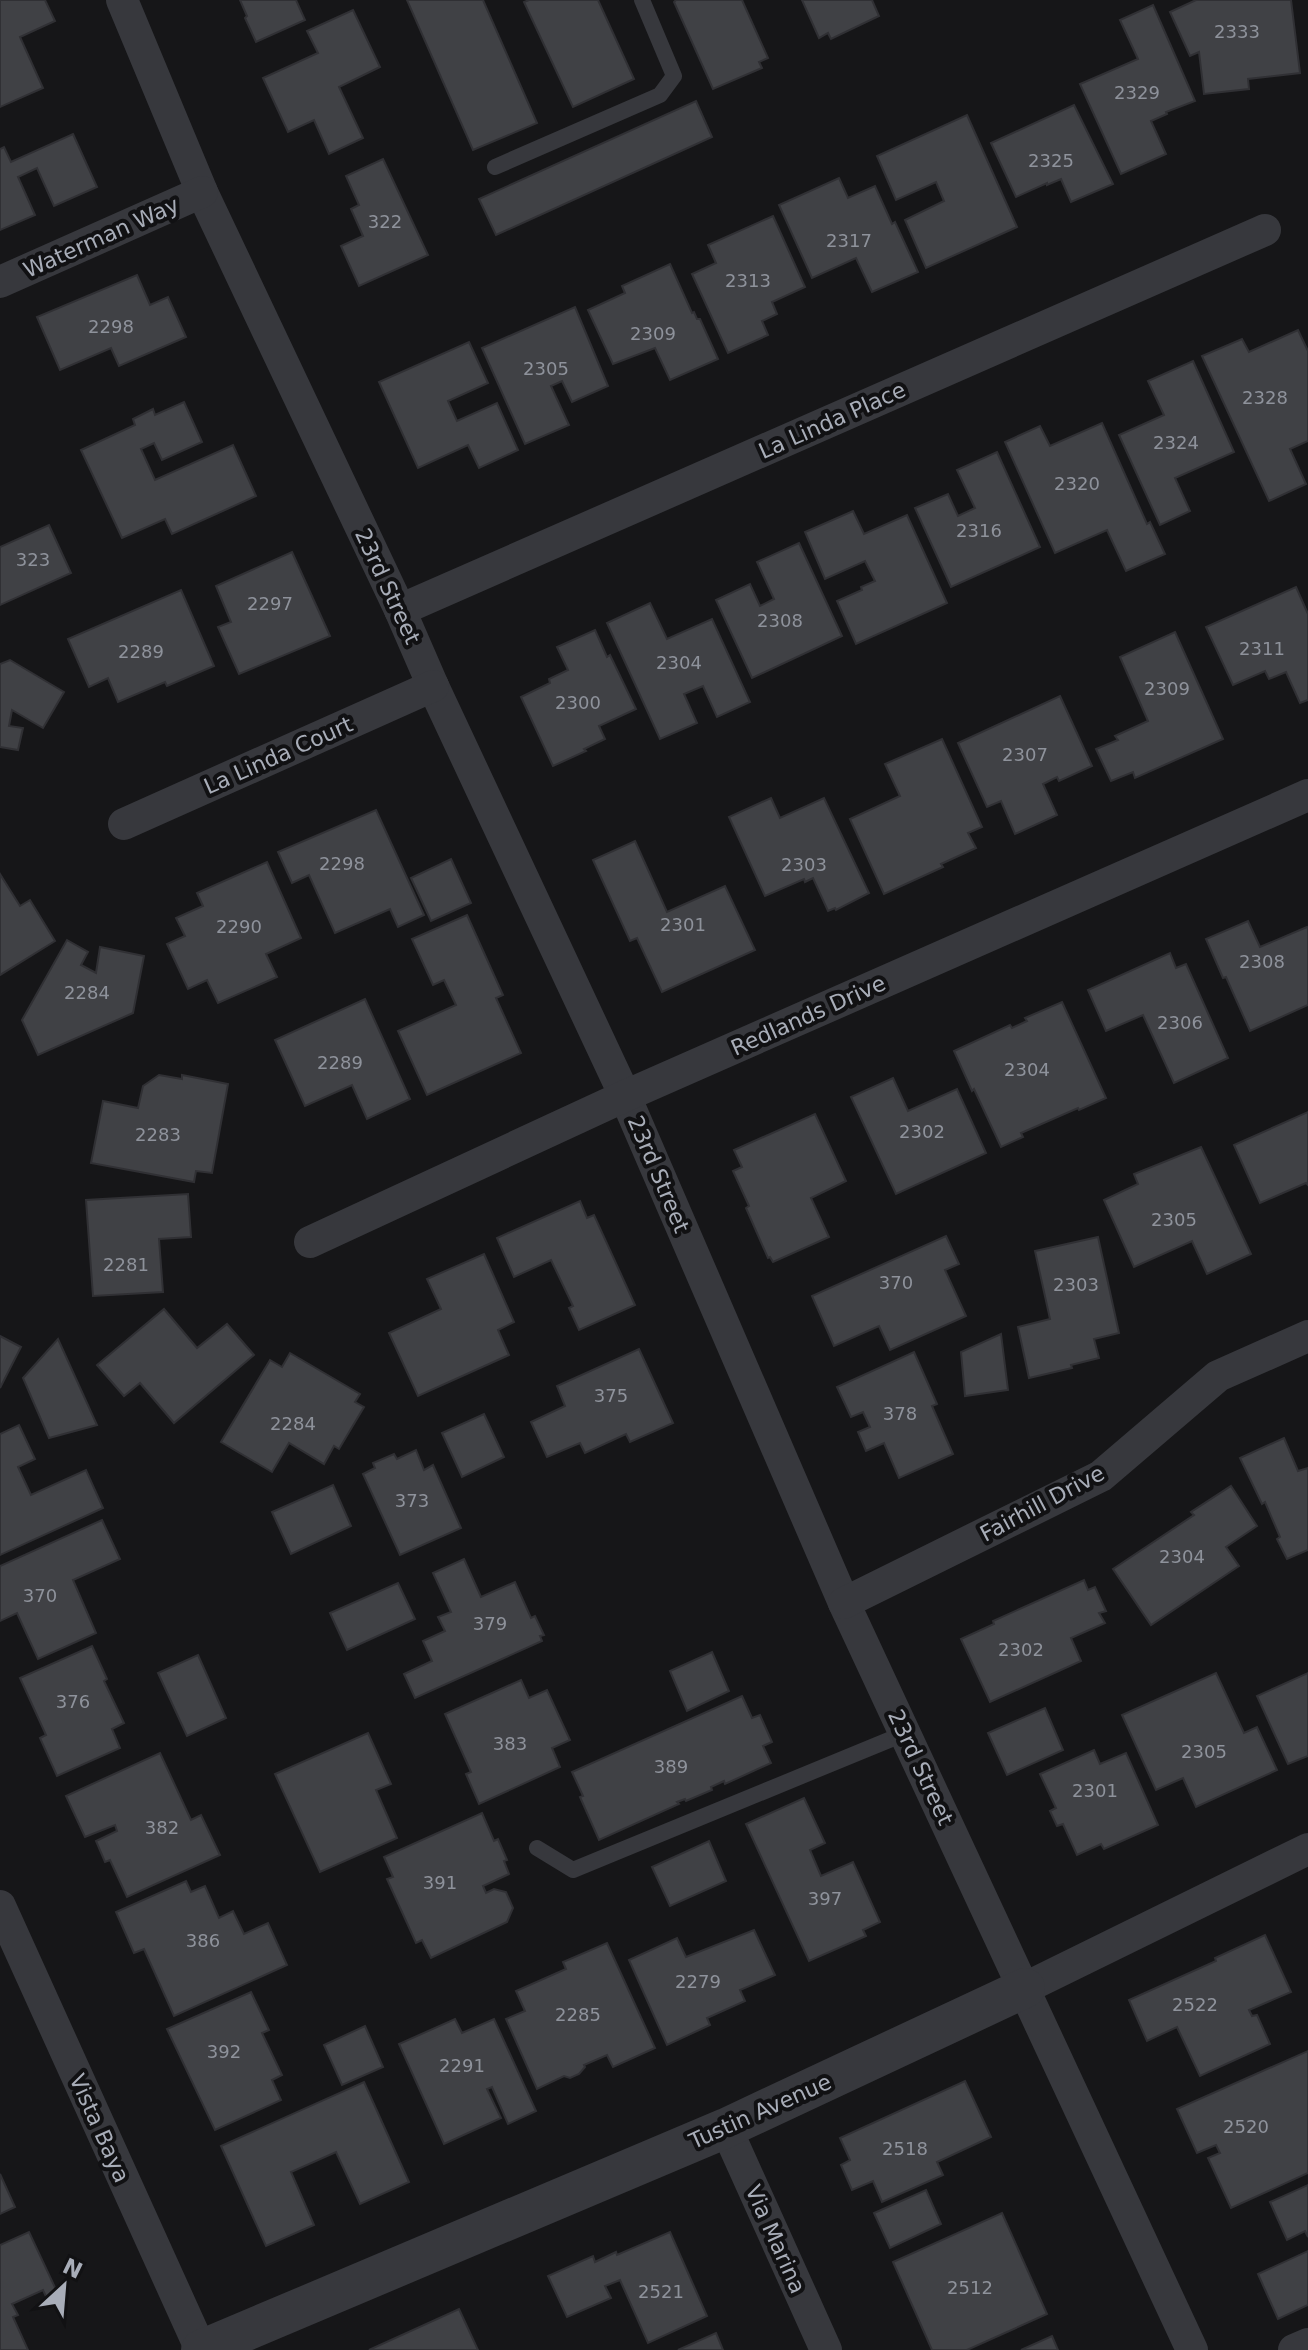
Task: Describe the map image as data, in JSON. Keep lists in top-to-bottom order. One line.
{"streets":{"street":["Waterman Way","La Linda Place","23rd Street","La Linda Court","Redlands Drive","Fairhill Drive","Tustin Avenue","Vista Baya","Via Marina"]},"crossings":[["Waterman Way","23rd Street"],["La Linda Place","23rd Street"],["23rd Street","La Linda Court"],["23rd Street","Redlands Drive"],["23rd Street","Fairhill Drive"],["23rd Street","Tustin Avenue"],["Tustin Avenue","Vista Baya"],["Tustin Avenue","Via Marina"]],"house_numbers":["2333","2329","2325","322","2317","2313","2298","2309","2305","2328","2324","2320","2316","323","2297","2308","2311","2289","2304","2309","2300","2307","2298","2303","2301","2290","2308","2284","2306","2289","2304","2302","2283","2305","2281","370","2303","375","378","2284","373","2304","370","379","2302","376","383","2305","389","2301","382","391","397","386","2279","2522","2285","392","2291","2520","2518","2512","2521"],"north":"top right"}
